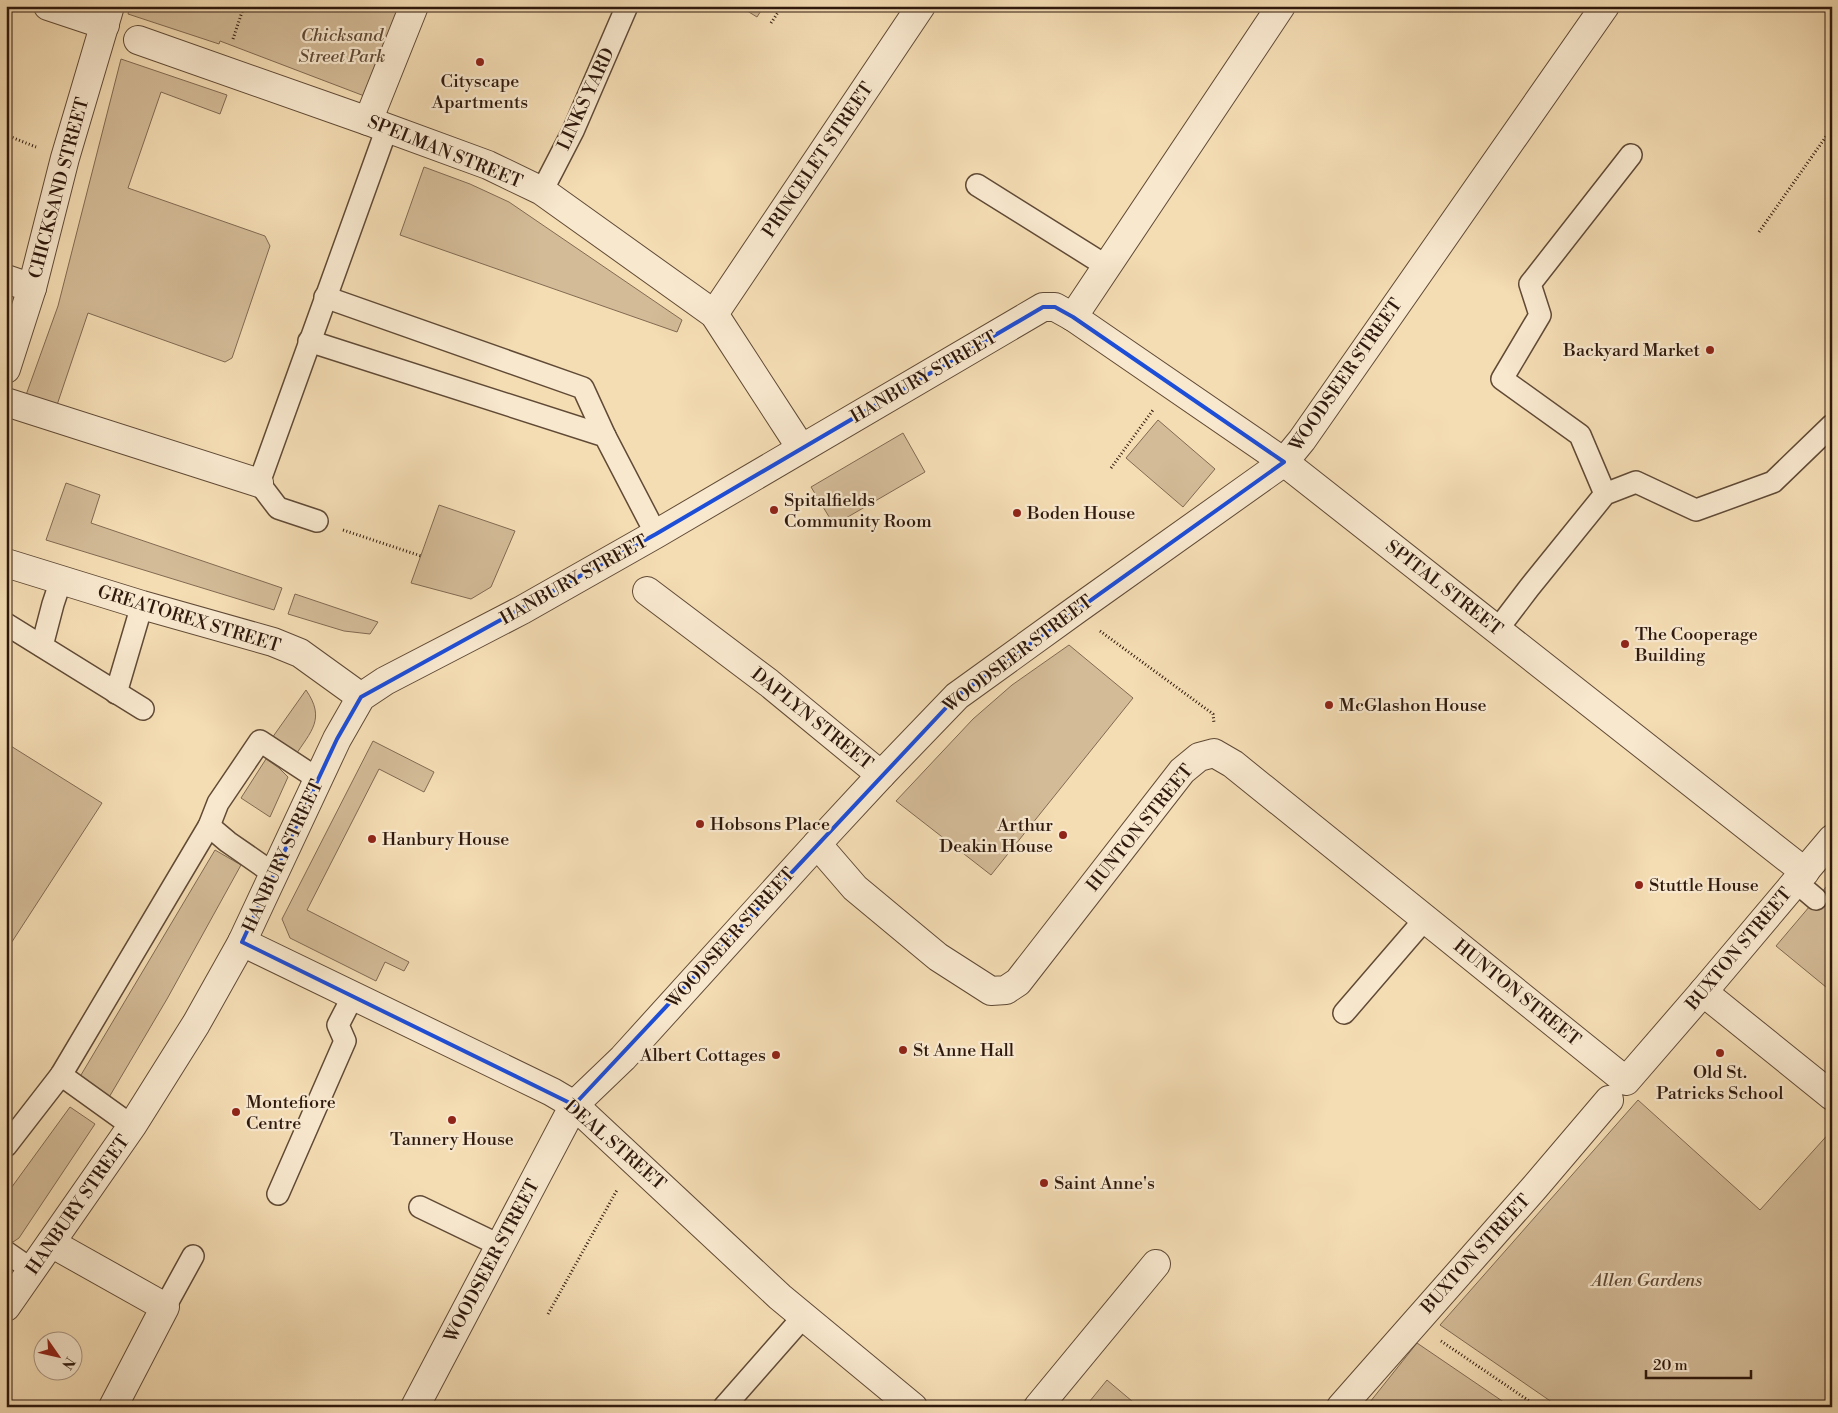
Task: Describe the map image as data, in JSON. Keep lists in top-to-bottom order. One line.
{"streets":{"street":["SPELMAN STREET","PRINCELET STREET","CHICKSAND STREET","WOODSEER STREET","HANBURY STREET","SPITAL STREET","GREATOREX STREET","DAPLYN STREET","HUNTON STREET","BUXTON STREET","DEAL STREET"],"lane":["LINKS YARD"]},"crossings":[["LINKS YARD","SPELMAN STREET"],["SPELMAN STREET","PRINCELET STREET"],["SPELMAN STREET","HANBURY STREET"],["WOODSEER STREET","SPITAL STREET"],["WOODSEER STREET","DAPLYN STREET"],["WOODSEER STREET","HUNTON STREET"],["WOODSEER STREET","DEAL STREET"],["HANBURY STREET","SPITAL STREET"],["HANBURY STREET","GREATOREX STREET"],["HANBURY STREET","DEAL STREET"],["SPITAL STREET","BUXTON STREET"],["HUNTON STREET","BUXTON STREET"]],"parks":["Chicksand Street Park","Allen Gardens"],"places":["Cityscape Apartments","Backyard Market","Spitalfields Community Room","Boden House","The Cooperage Building","McGlashon House","Hobsons Place","Arthur Deakin House","Hanbury House","Stuttle House","St Anne Hall","Old St. Patricks School","Albert Cottages","Montefiore Centre","Tannery House","Saint Anne's"],"scale_bar":"20 m","north":"bottom right"}
